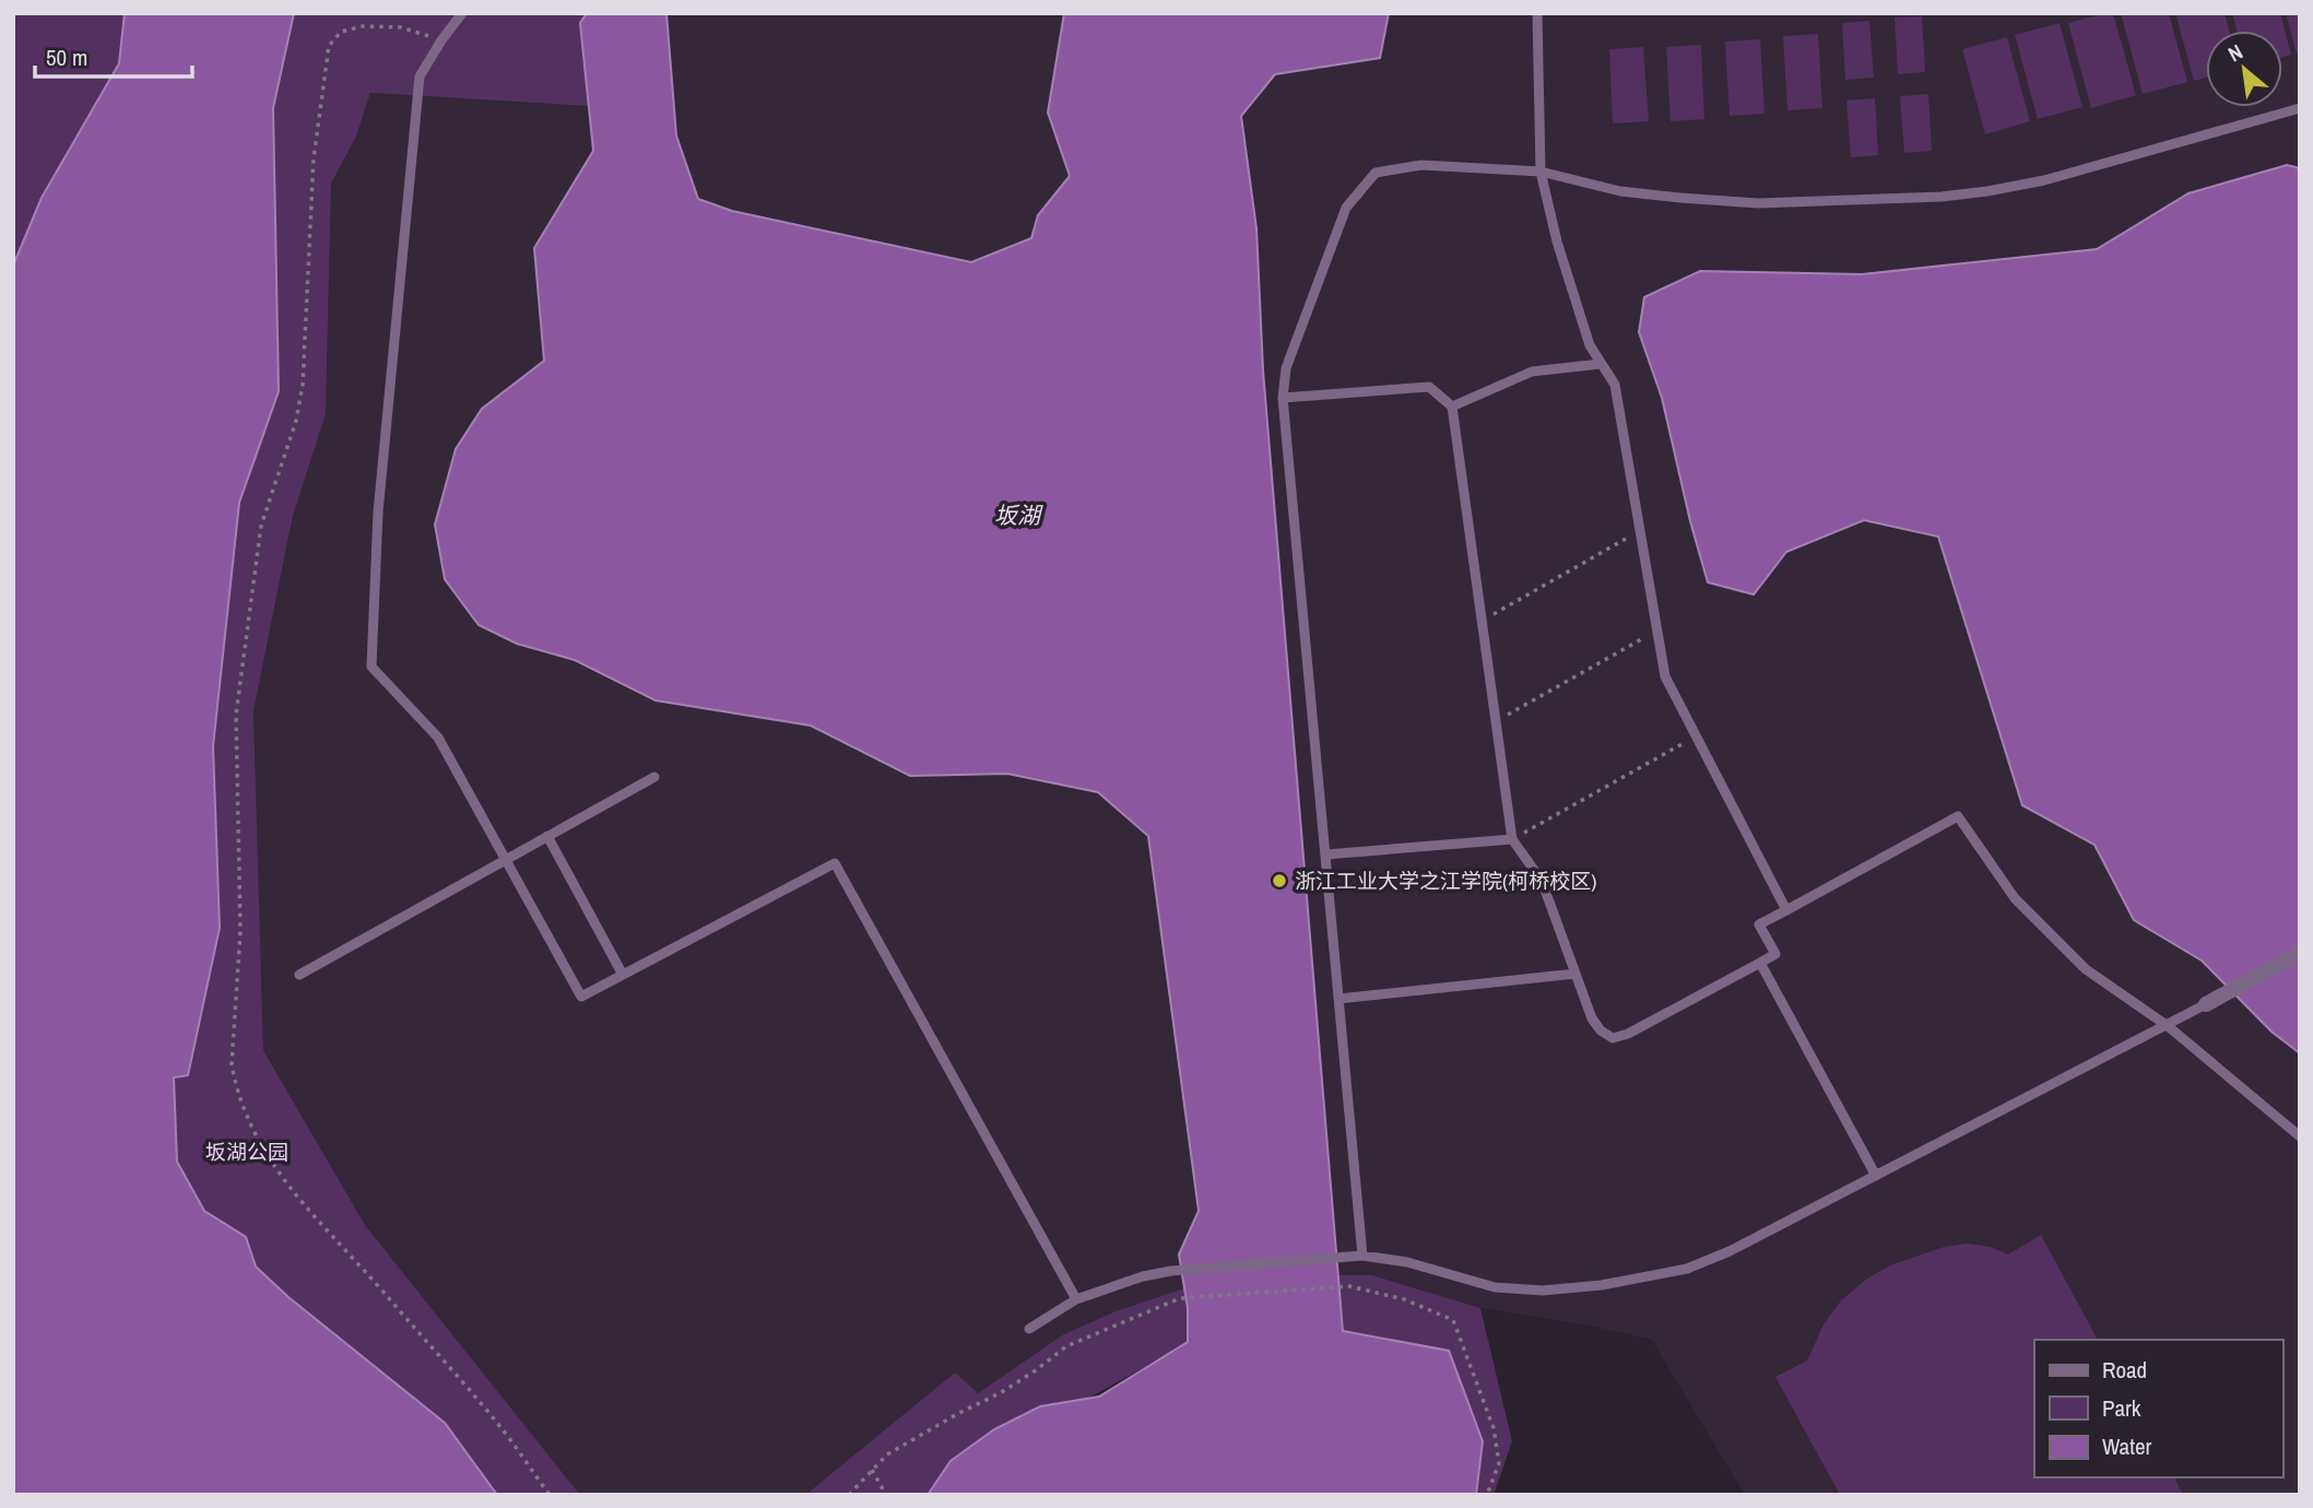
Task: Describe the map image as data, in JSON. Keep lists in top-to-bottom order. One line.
{"water":["坂湖"],"parks":["坂湖公园"],"places":["浙江工业大学之江学院(柯桥校区)"],"legend":["Road","Park","Water"],"scale_bar":"50 m","north":"top left"}
